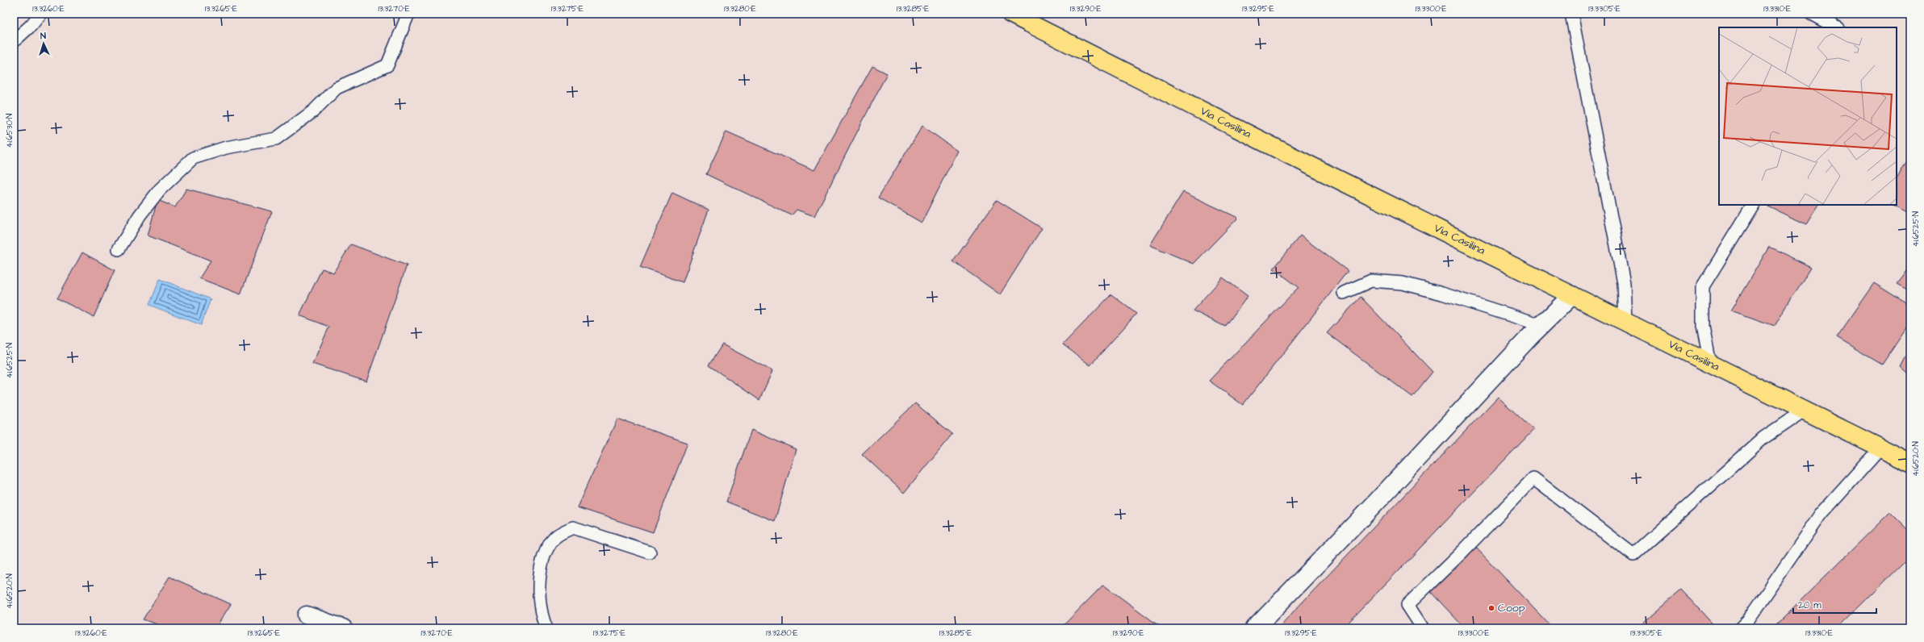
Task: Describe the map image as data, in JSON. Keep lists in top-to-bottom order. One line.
{"streets":{"main road":["Via Casilina"]},"places":["Coop"],"scale_bar":"20 m","north":"top","coordinates":["13.3260°E","13.3265°E","13.3270°E","13.3275°E","13.3280°E","13.3285°E","13.3290°E","13.3295°E","13.3300°E","13.3305°E","13.3310°E","41.6530°N","41.6525°N","41.6520°N"]}
